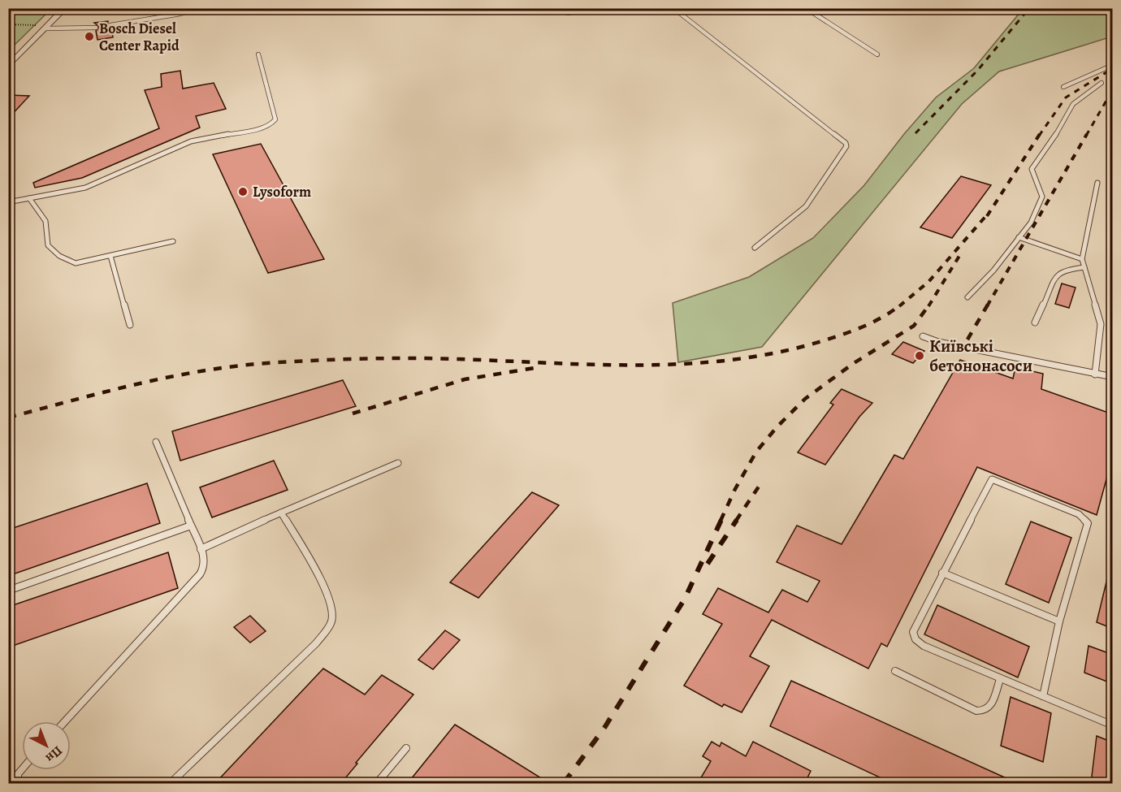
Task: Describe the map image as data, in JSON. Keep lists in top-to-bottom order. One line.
{"places":["Bosch Diesel Center Rapid","Lysoform","Київські бетононасоси"],"north":"bottom right"}
